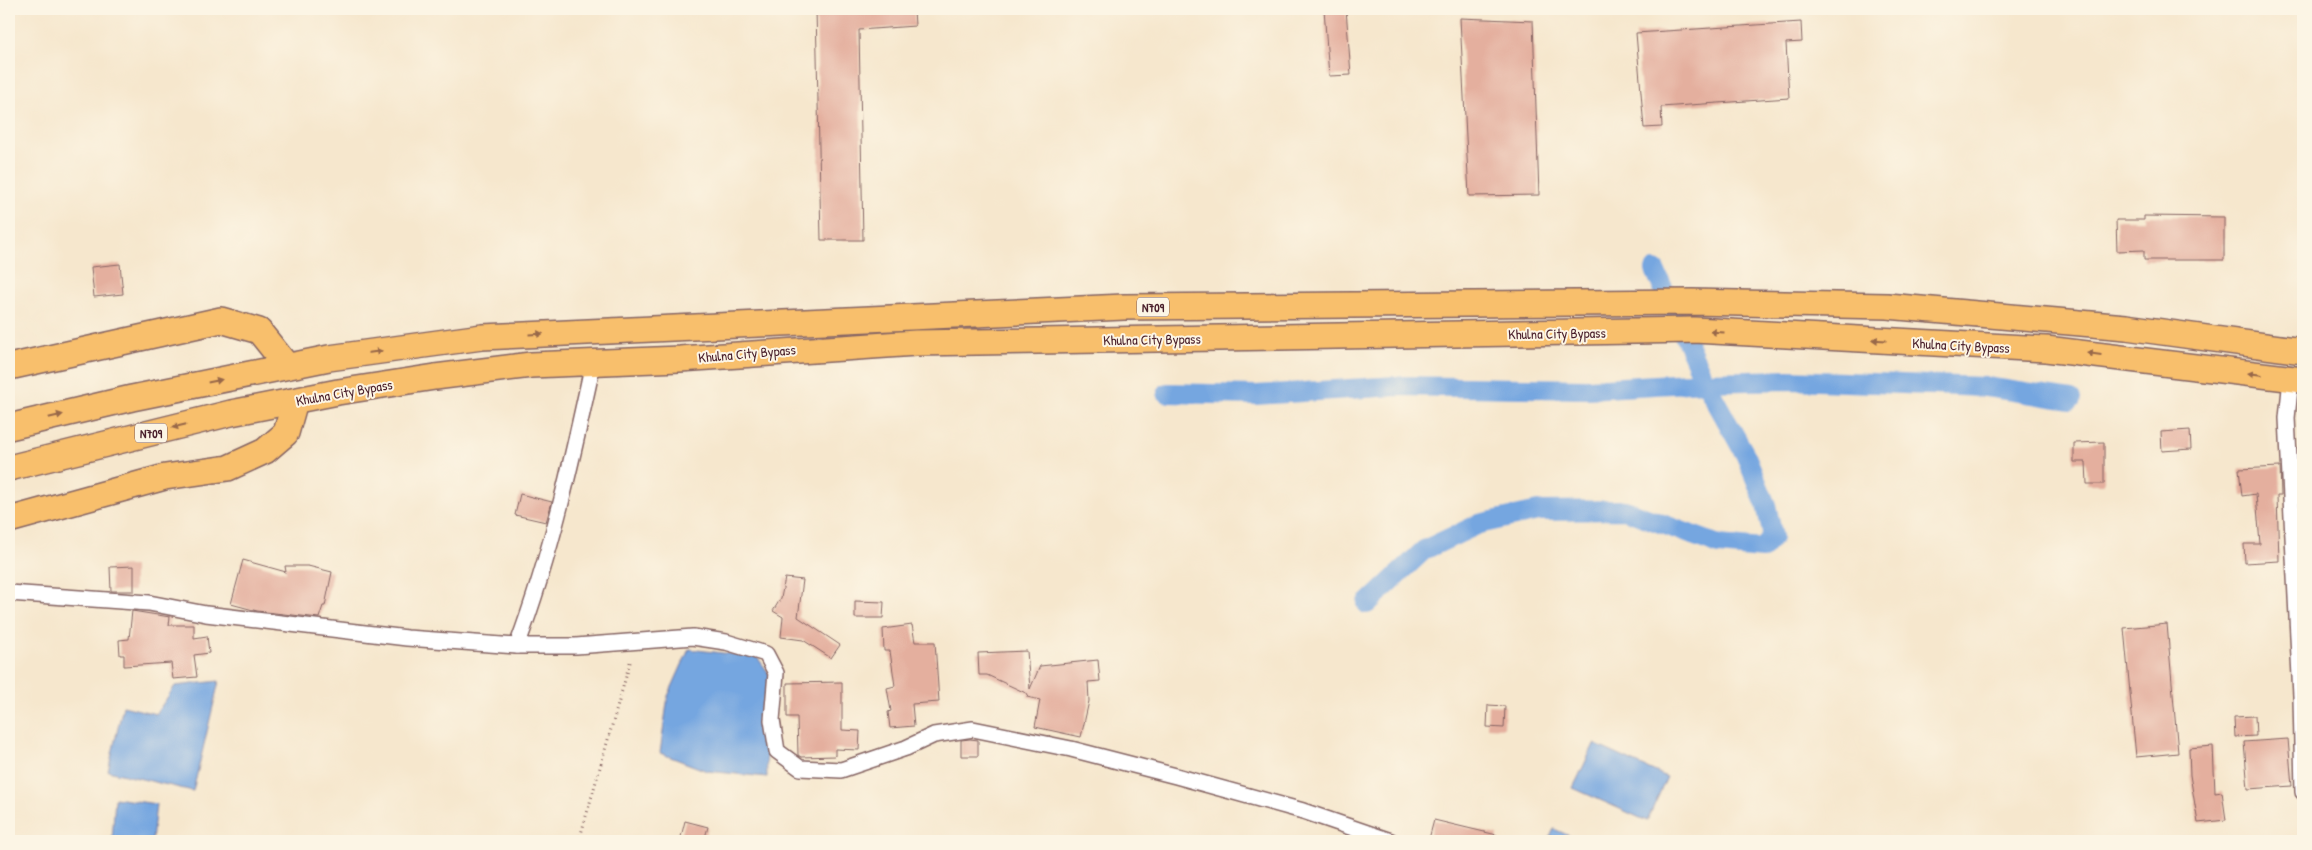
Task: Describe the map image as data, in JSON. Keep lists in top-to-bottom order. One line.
{"streets":{"highway":["N709","Khulna City Bypass"]}}
